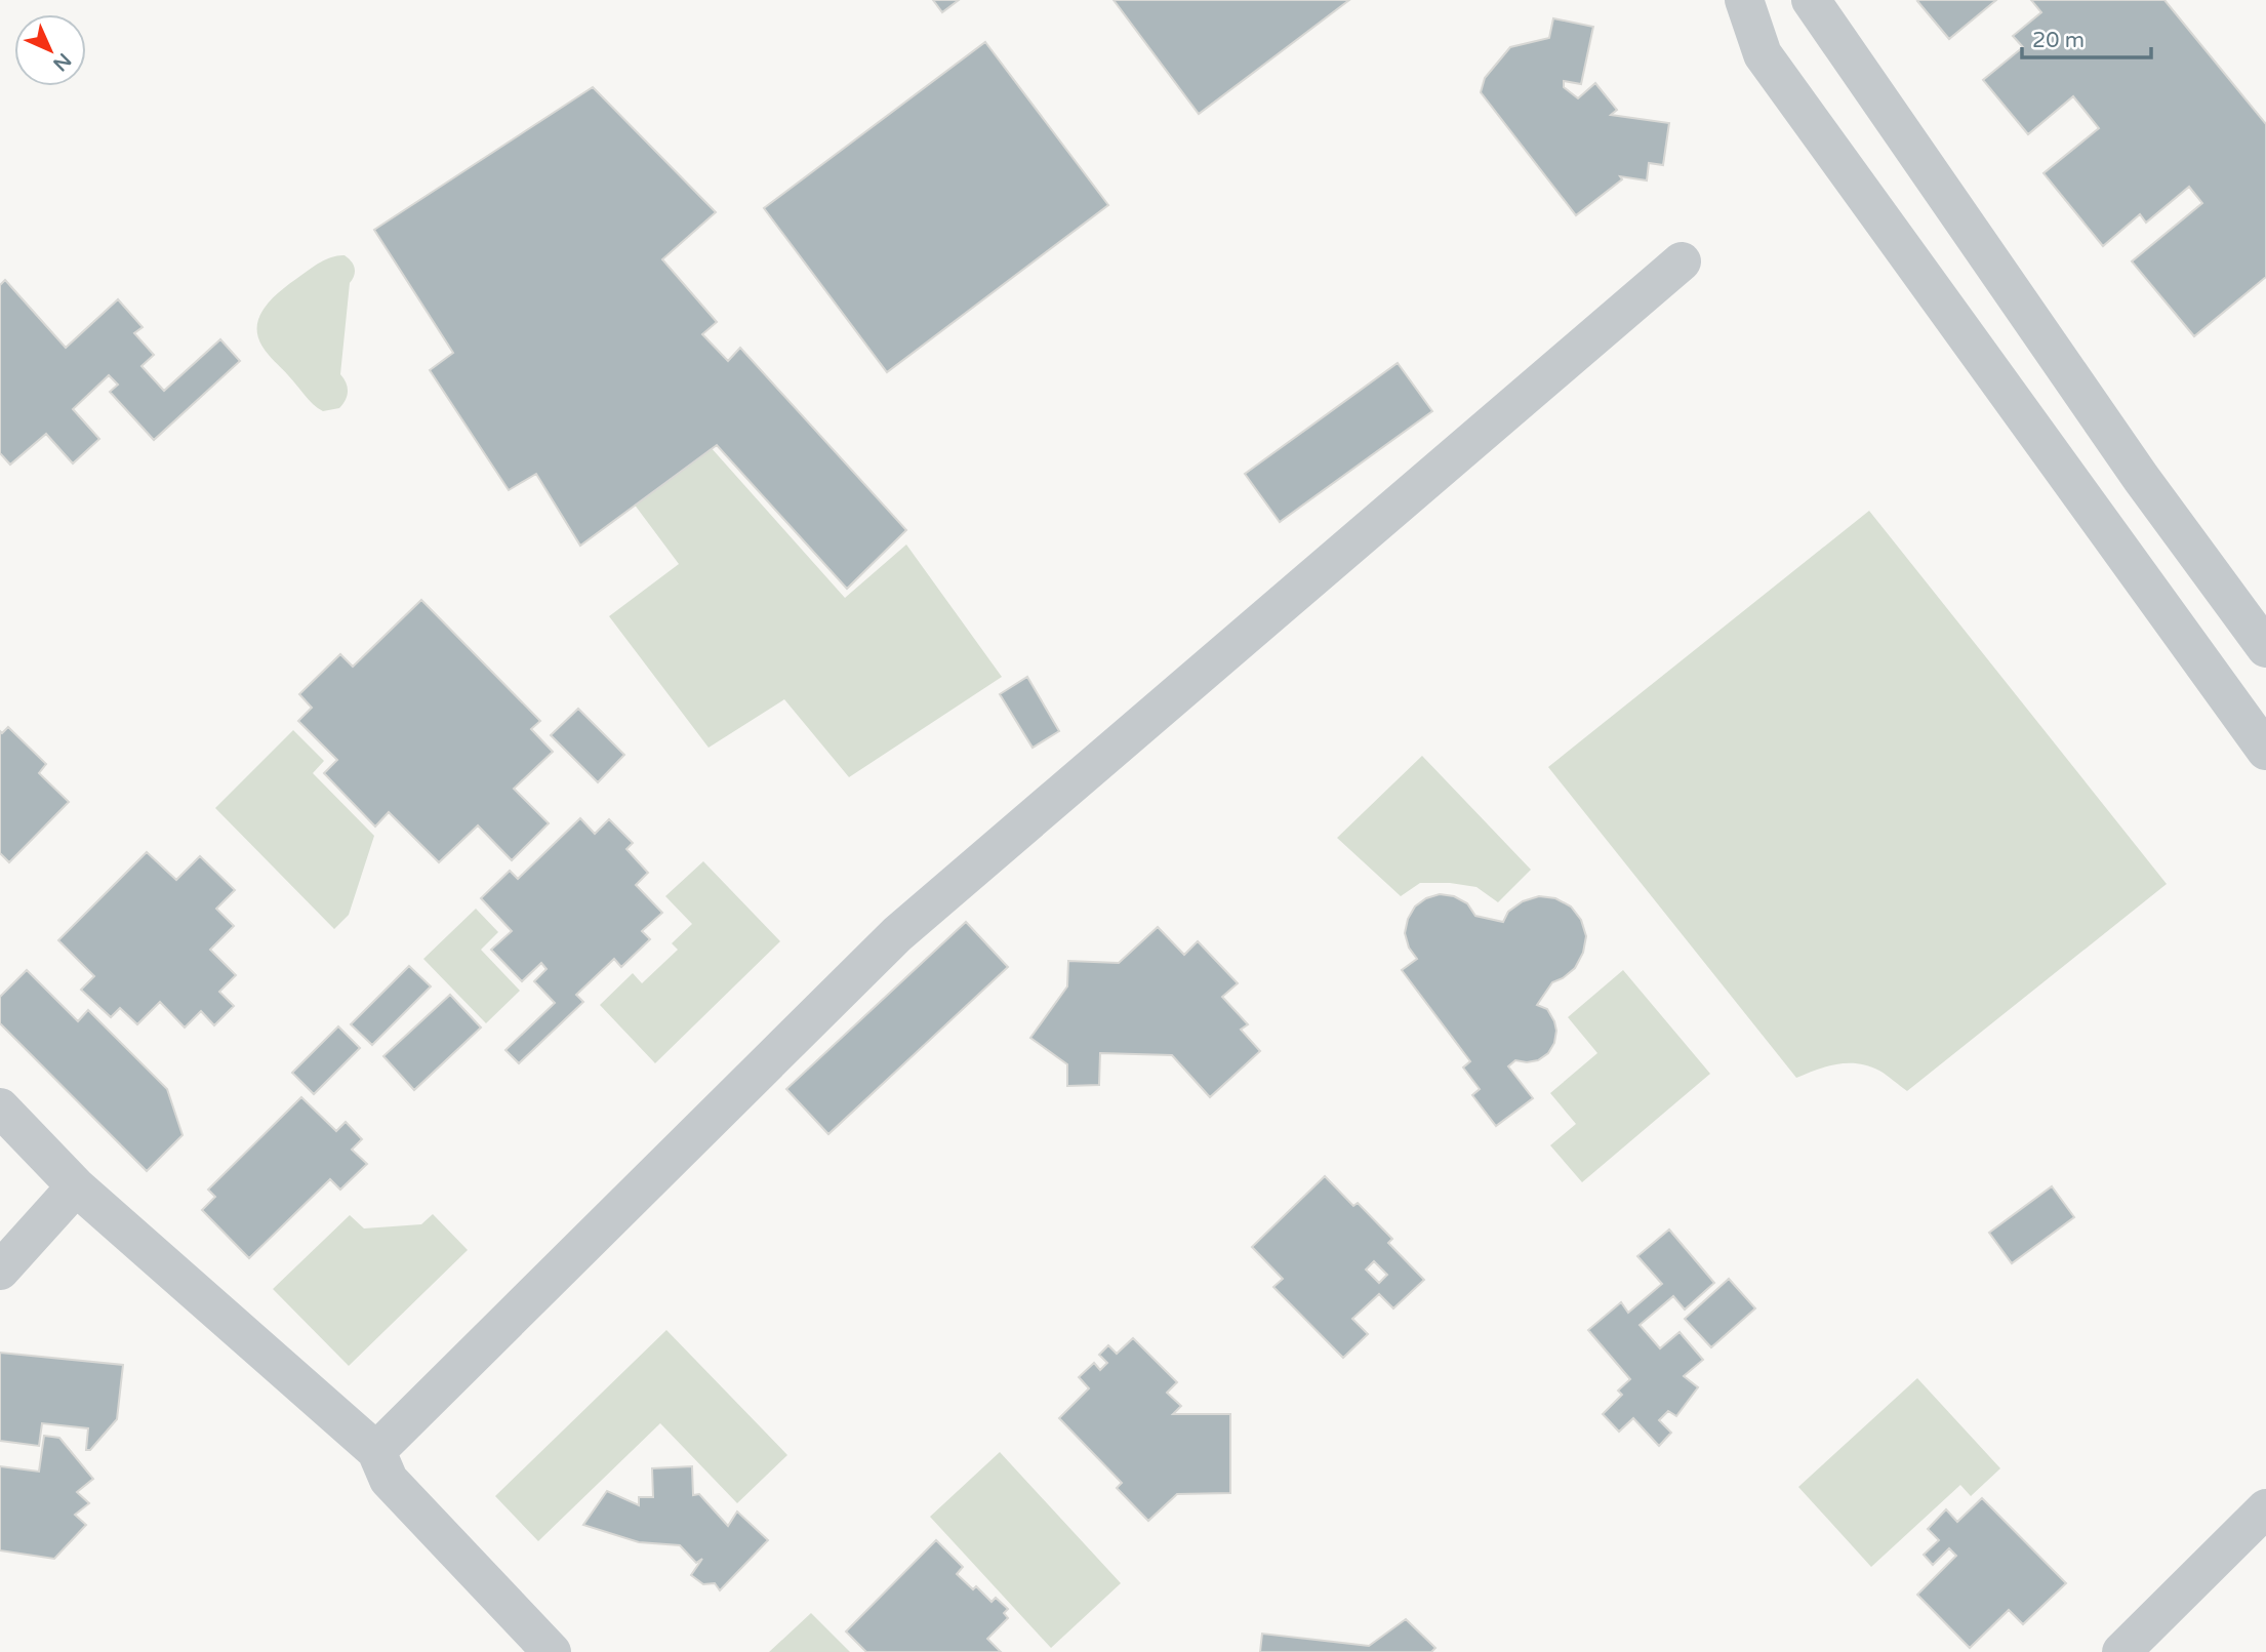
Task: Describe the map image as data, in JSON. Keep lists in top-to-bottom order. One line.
{"scale_bar":"20 m","north":"bottom right"}
